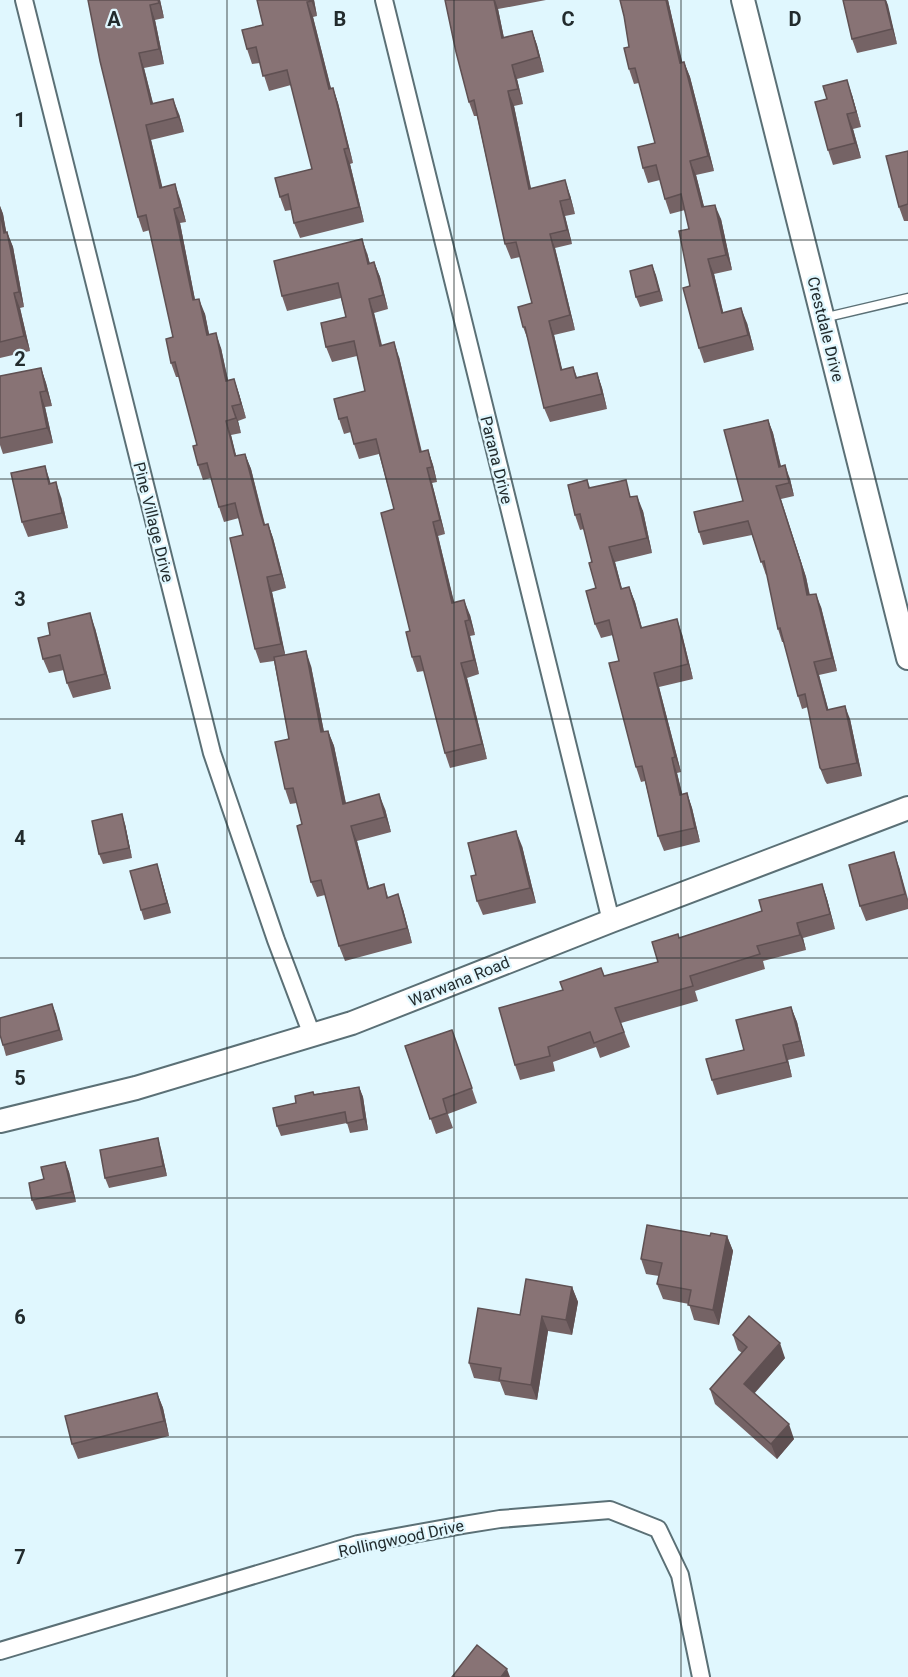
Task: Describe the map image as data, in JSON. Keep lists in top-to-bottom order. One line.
{"streets":{"street":["Crestdale Drive","Parana Drive","Pine Village Drive","Warwana Road","Rollingwood Drive"]},"crossings":[["Parana Drive","Warwana Road"],["Pine Village Drive","Warwana Road"]],"grid":{"columns":["A","B","C","D"],"rows":["1","2","3","4","5","6","7"]}}
